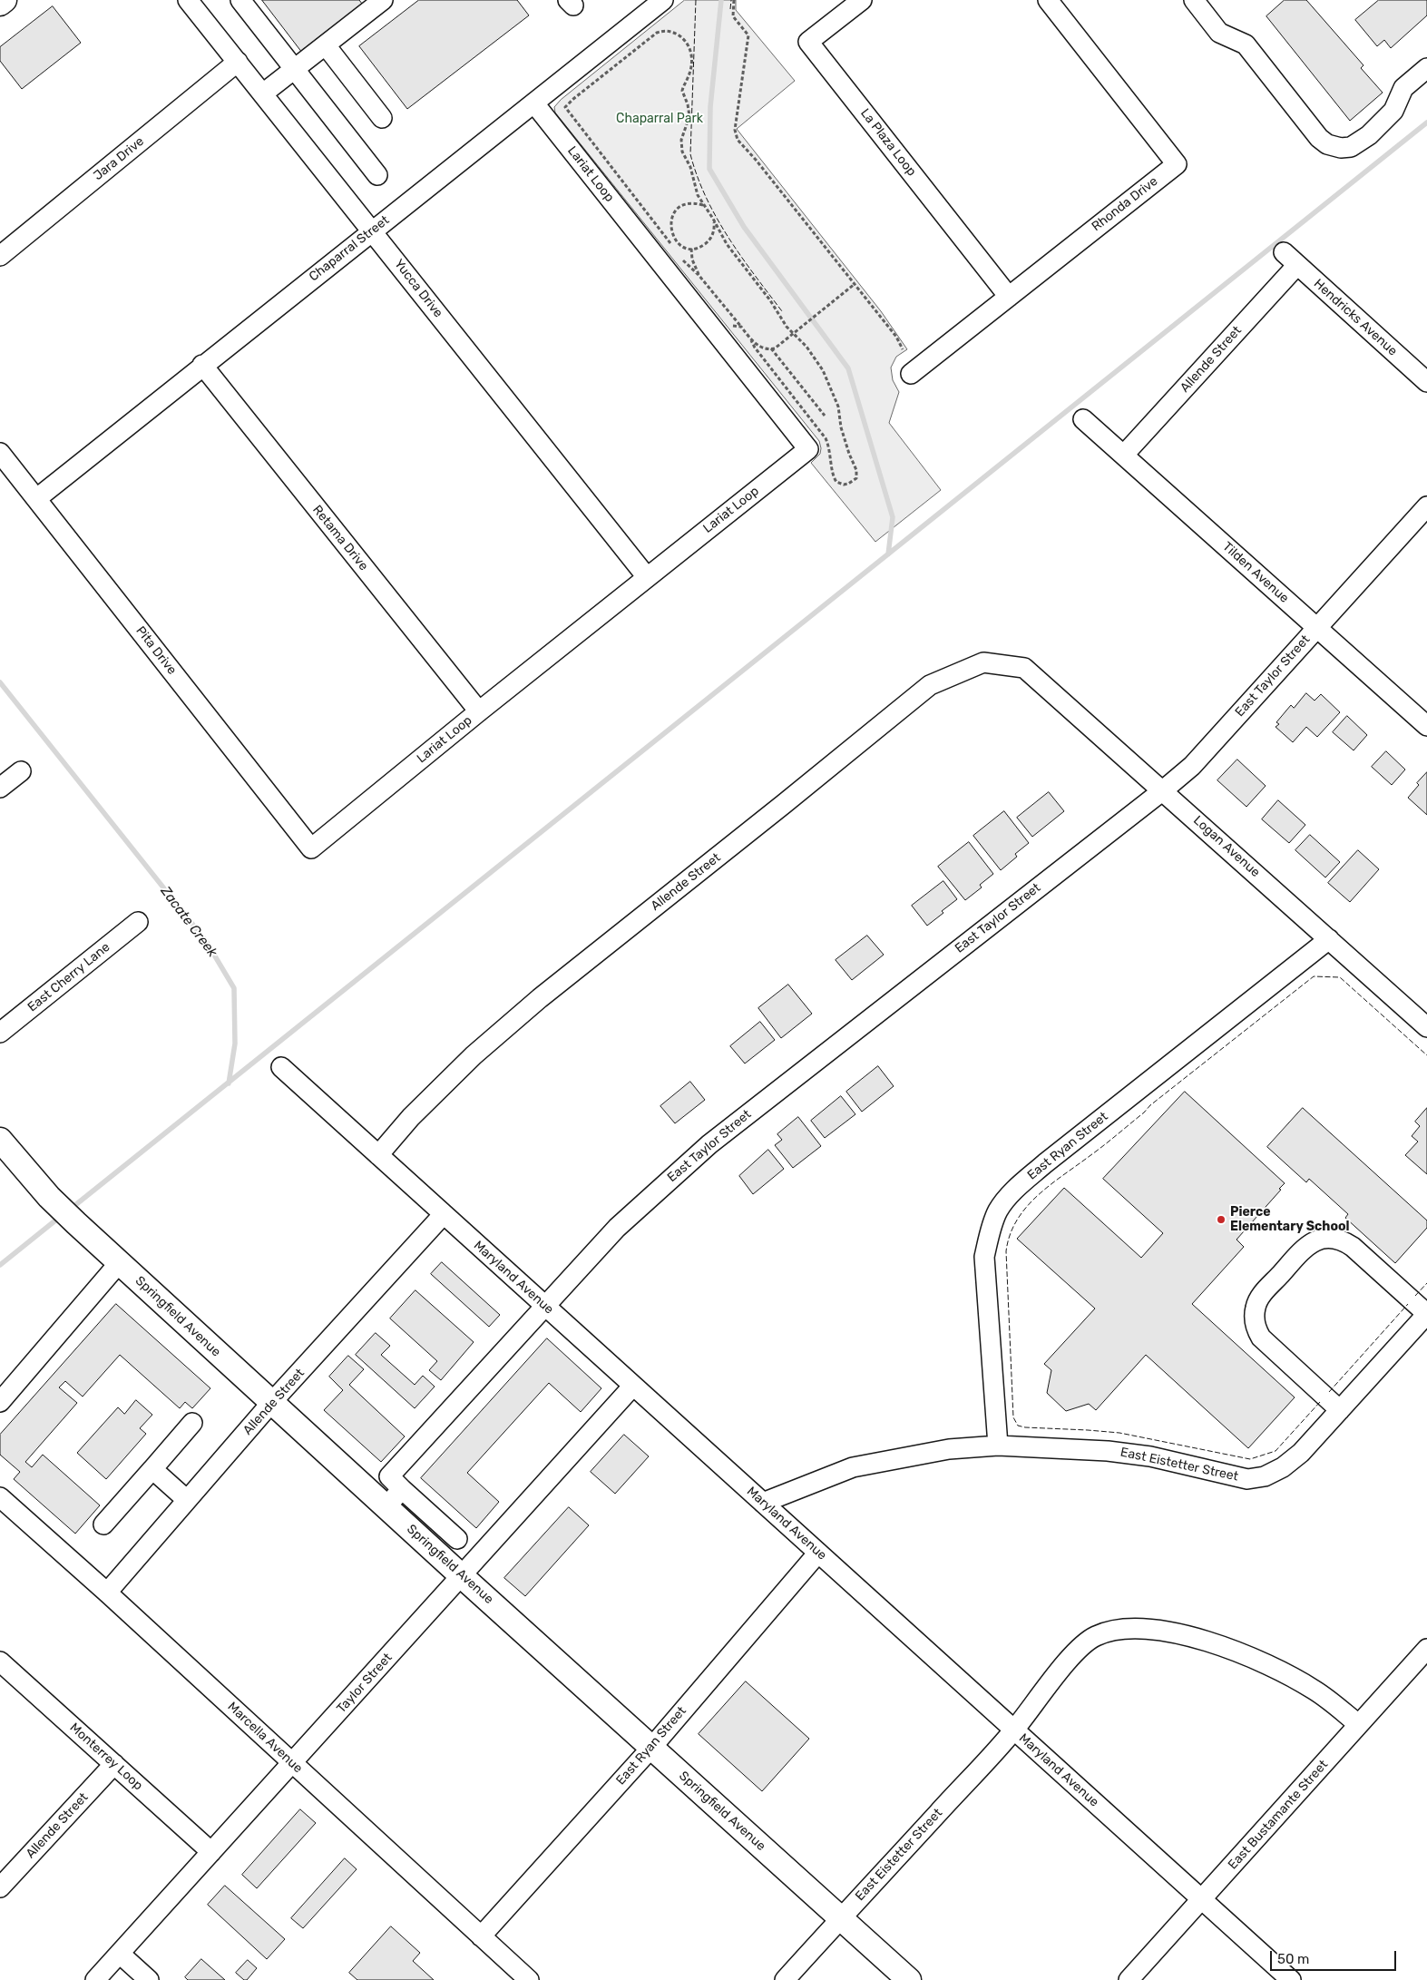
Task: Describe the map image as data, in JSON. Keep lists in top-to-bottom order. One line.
{"streets":{"main road":["Springfield Avenue"],"street":["La Plaza Loop","Jara Drive","Lariat Loop","Rhonda Drive","Chaparral Street","Yucca Drive","Hendricks Avenue","Allende Street","Retama Drive","Tilden Avenue","Pita Drive","East Taylor Street","Logan Avenue","East Cherry Lane","East Ryan Street","Maryland Avenue","East Eistetter Street","Taylor Street","Marcella Avenue","Monterrey Loop","East Bustamante Street"]},"crossings":[["La Plaza Loop","Rhonda Drive"],["Jara Drive","Yucca Drive"],["Lariat Loop","Chaparral Street"],["Lariat Loop","Yucca Drive"],["Lariat Loop","Retama Drive"],["Lariat Loop","Pita Drive"],["Chaparral Street","Yucca Drive"],["Chaparral Street","Retama Drive"],["Chaparral Street","Pita Drive"],["Hendricks Avenue","Allende Street"],["Allende Street","Tilden Avenue"],["Allende Street","Logan Avenue"],["Allende Street","Maryland Avenue"],["Allende Street","Springfield Avenue"],["Allende Street","Marcella Avenue"],["Allende Street","Monterrey Loop"],["Tilden Avenue","East Taylor Street"],["East Taylor Street","Logan Avenue"],["East Taylor Street","Maryland Avenue"],["Logan Avenue","East Ryan Street"],["East Ryan Street","Maryland Avenue"],["East Ryan Street","Springfield Avenue"],["East Ryan Street","East Eistetter Street"],["East Ryan Street","Marcella Avenue"],["Maryland Avenue","East Eistetter Street"],["Maryland Avenue","Taylor Street"],["Maryland Avenue","East Bustamante Street"],["Springfield Avenue","East Eistetter Street"],["Springfield Avenue","Taylor Street"],["East Eistetter Street","East Bustamante Street"],["Taylor Street","Marcella Avenue"],["Taylor Street","Monterrey Loop"]],"water":["Zacate Creek"],"parks":["Chaparral Park"],"places":["Pierce Elementary School"],"scale_bar":"50 m"}
